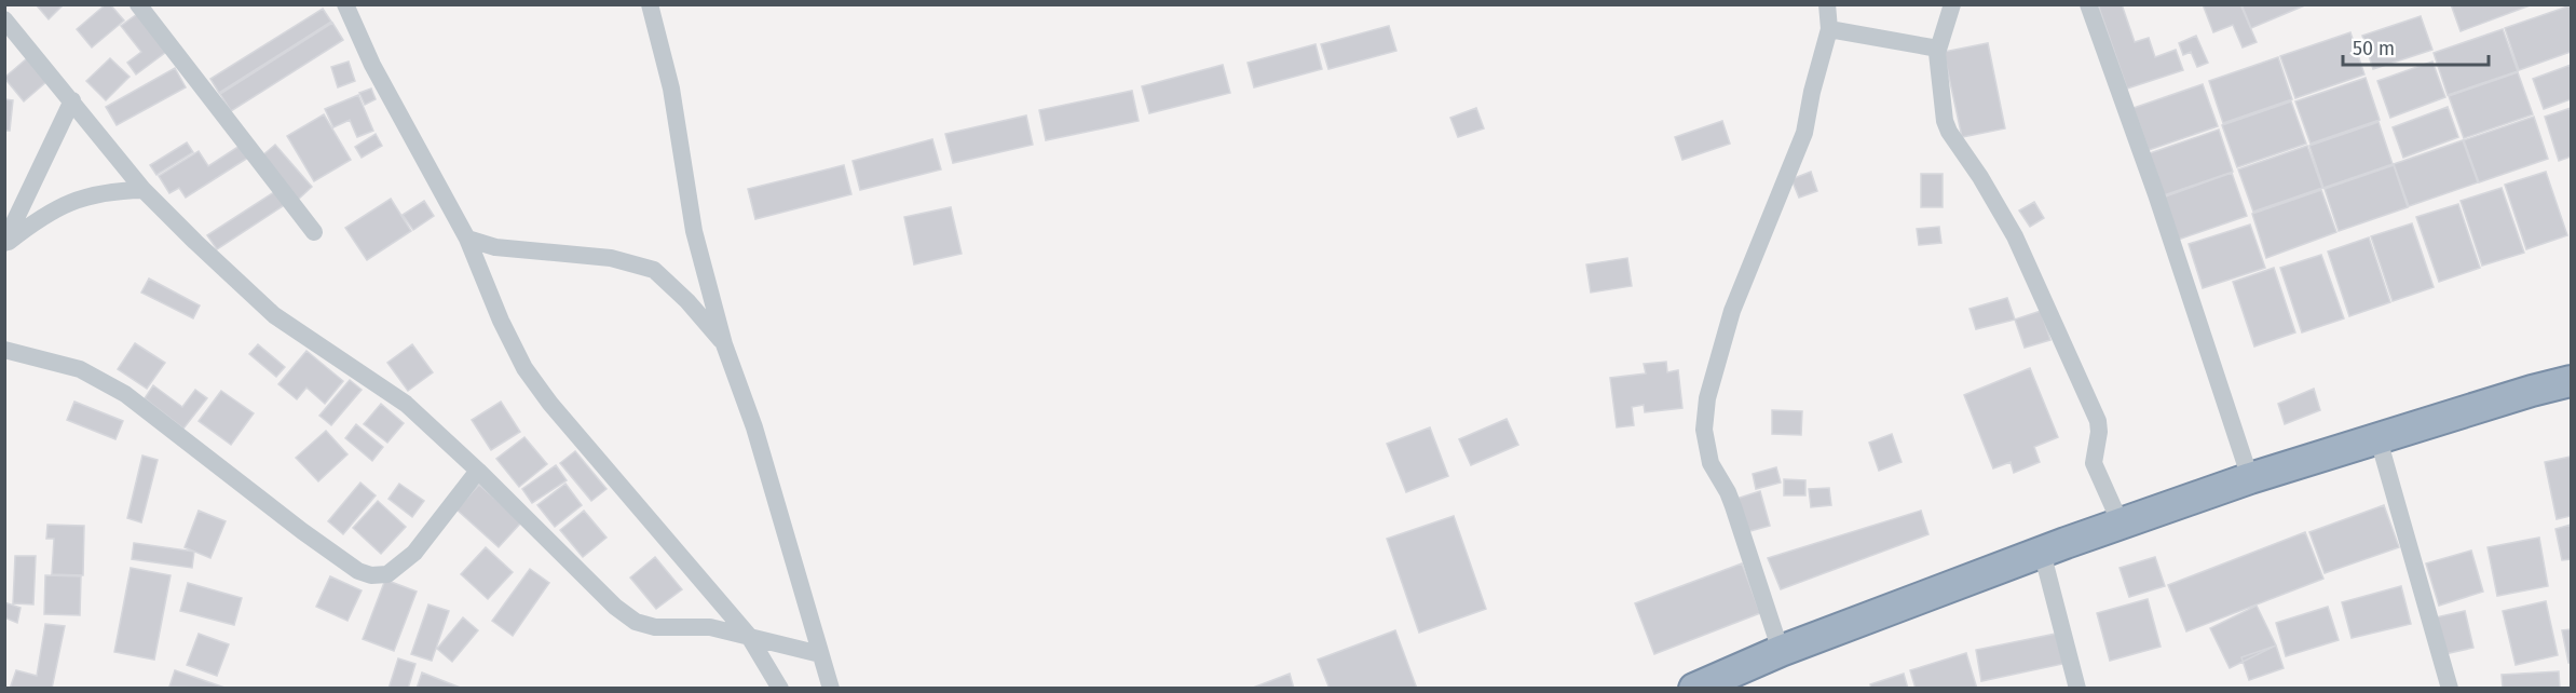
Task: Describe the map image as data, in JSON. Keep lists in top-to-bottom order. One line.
{"scale_bar":"50 m"}
